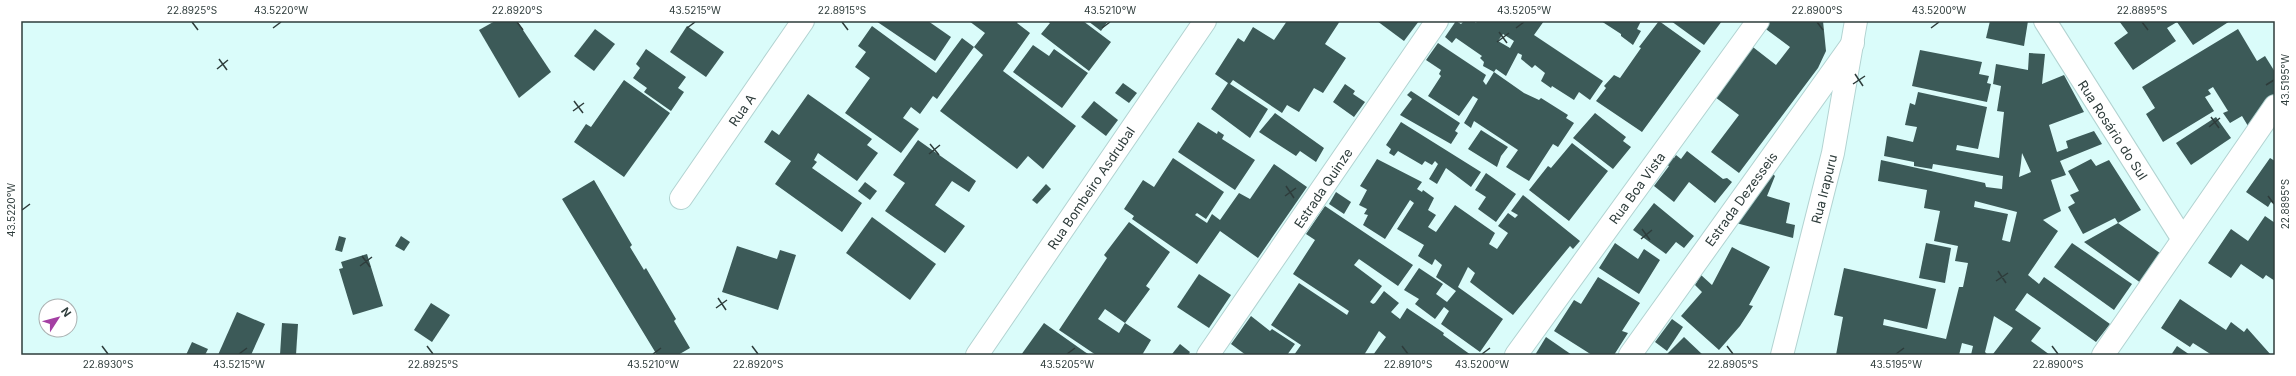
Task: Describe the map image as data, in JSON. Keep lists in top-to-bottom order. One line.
{"streets":{"street":["Rua A","Rua Rosário do Sul","Rua Bombeiro Asdrubal","Estrada Quinze","Rua Boa Vista","Rua Irapuru","Estrada Dezesseis"]},"crossings":[["Rua Irapuru","Estrada Dezesseis"]],"north":"top right","coordinates":["22.8925°S","43.5220°W","22.8920°S","43.5215°W","22.8915°S","43.5210°W","43.5205°W","22.8900°S","43.5200°W","22.8895°S","43.5195°W","22.8930°S","22.8910°S","22.8905°S"]}
